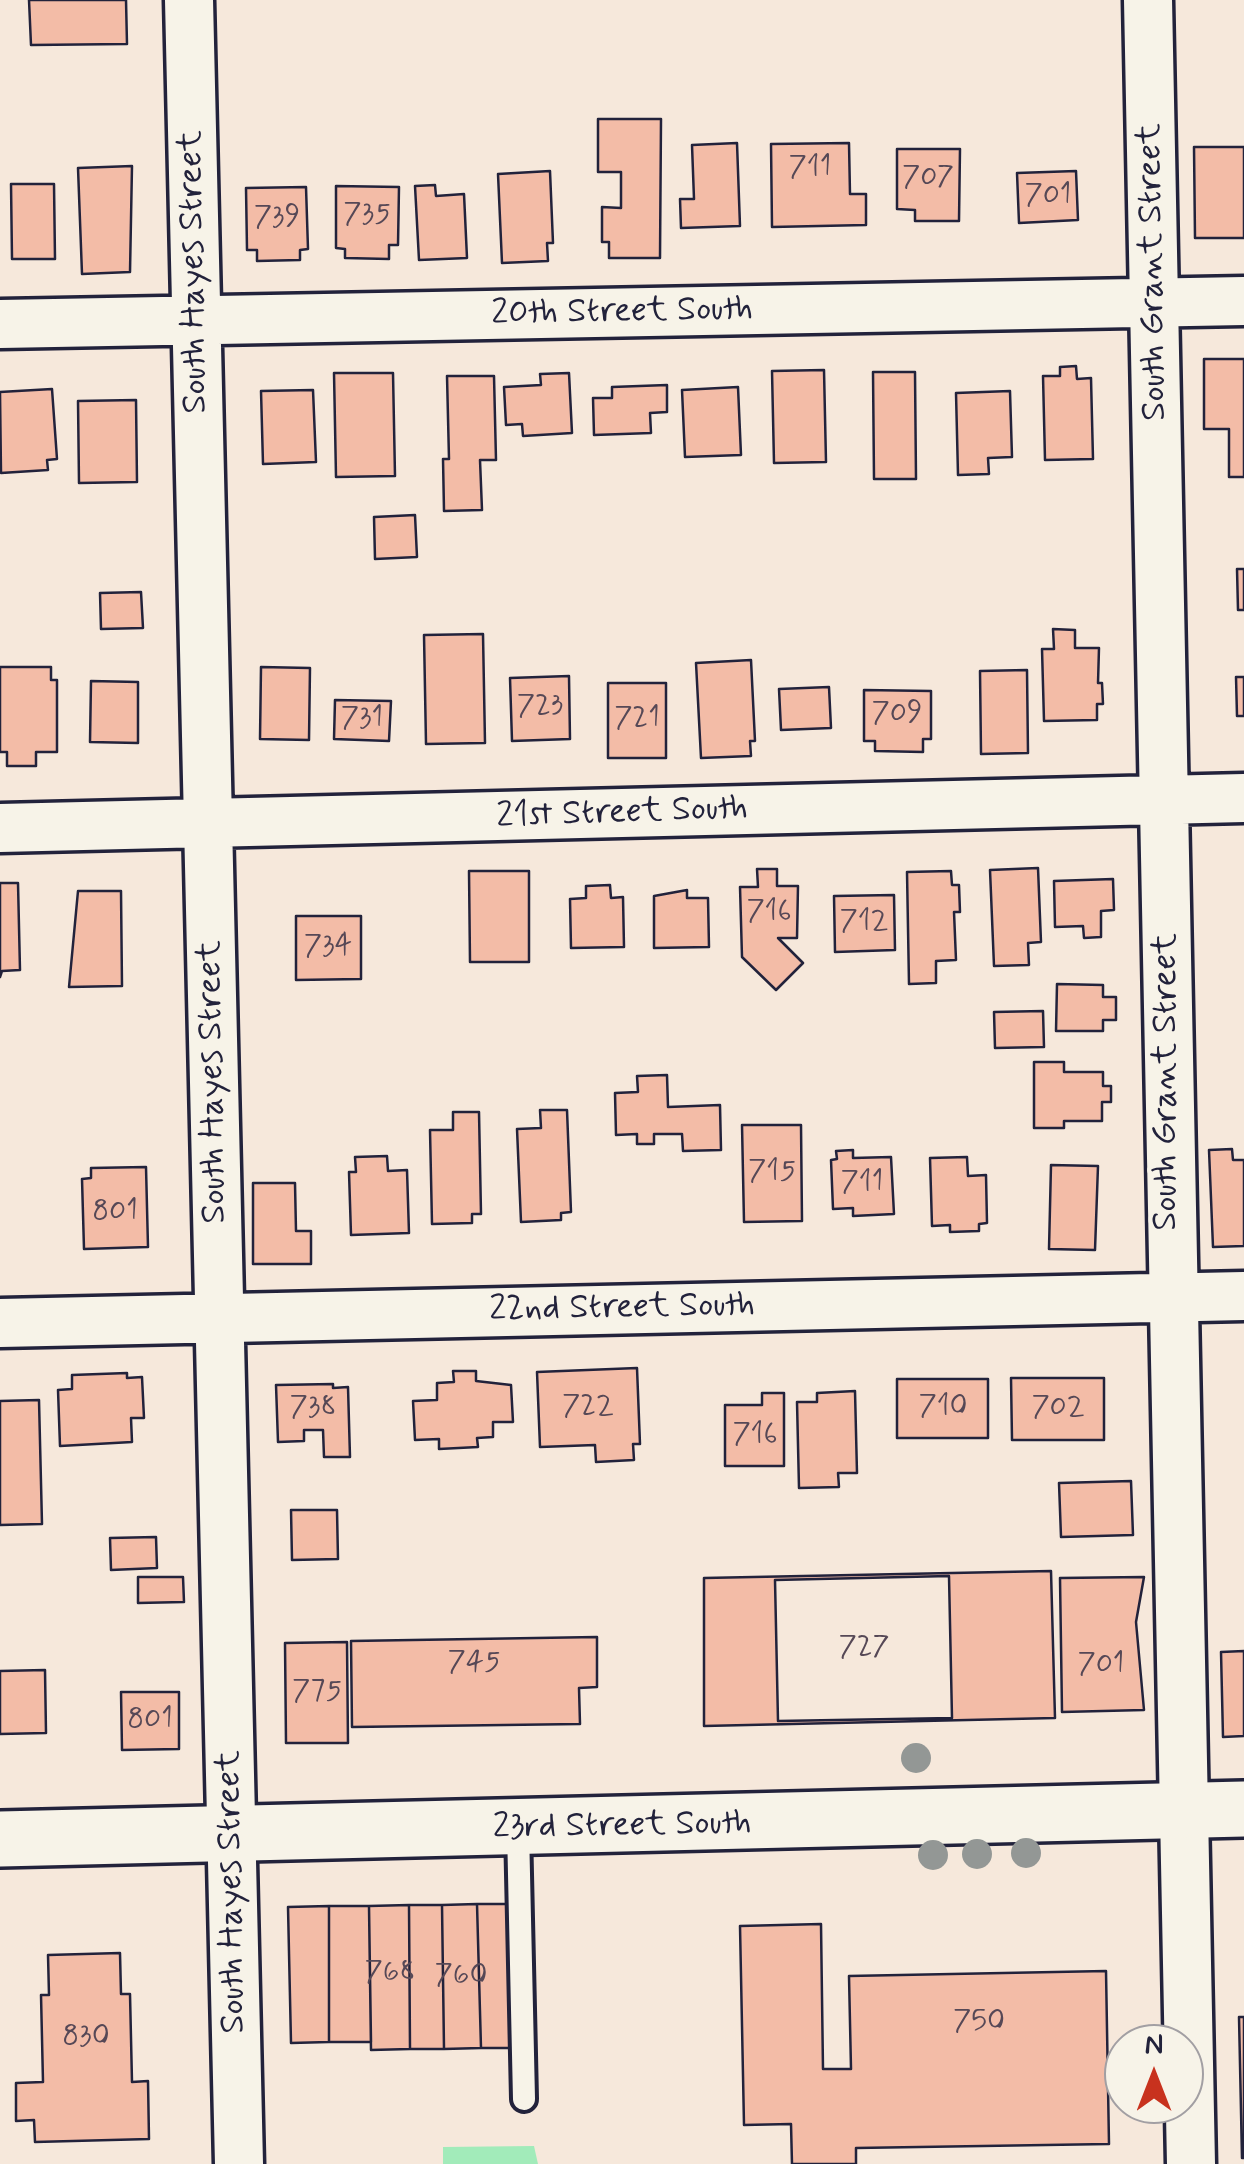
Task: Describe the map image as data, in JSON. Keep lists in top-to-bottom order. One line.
{"streets":{"street":["South Hayes Street","South Grant Street","20th Street South","21st Street South","22nd Street South","23rd Street South"]},"crossings":[["South Hayes Street","20th Street South"],["South Hayes Street","21st Street South"],["South Hayes Street","22nd Street South"],["South Hayes Street","23rd Street South"],["South Grant Street","20th Street South"],["South Grant Street","21st Street South"],["South Grant Street","22nd Street South"],["South Grant Street","23rd Street South"]],"house_numbers":["711","707","701","735","739","723","709","731","721","716","712","734","715","711","801","722","710","738","702","716","727","745","701","775","801","768","760","750","830"],"north":"top"}
